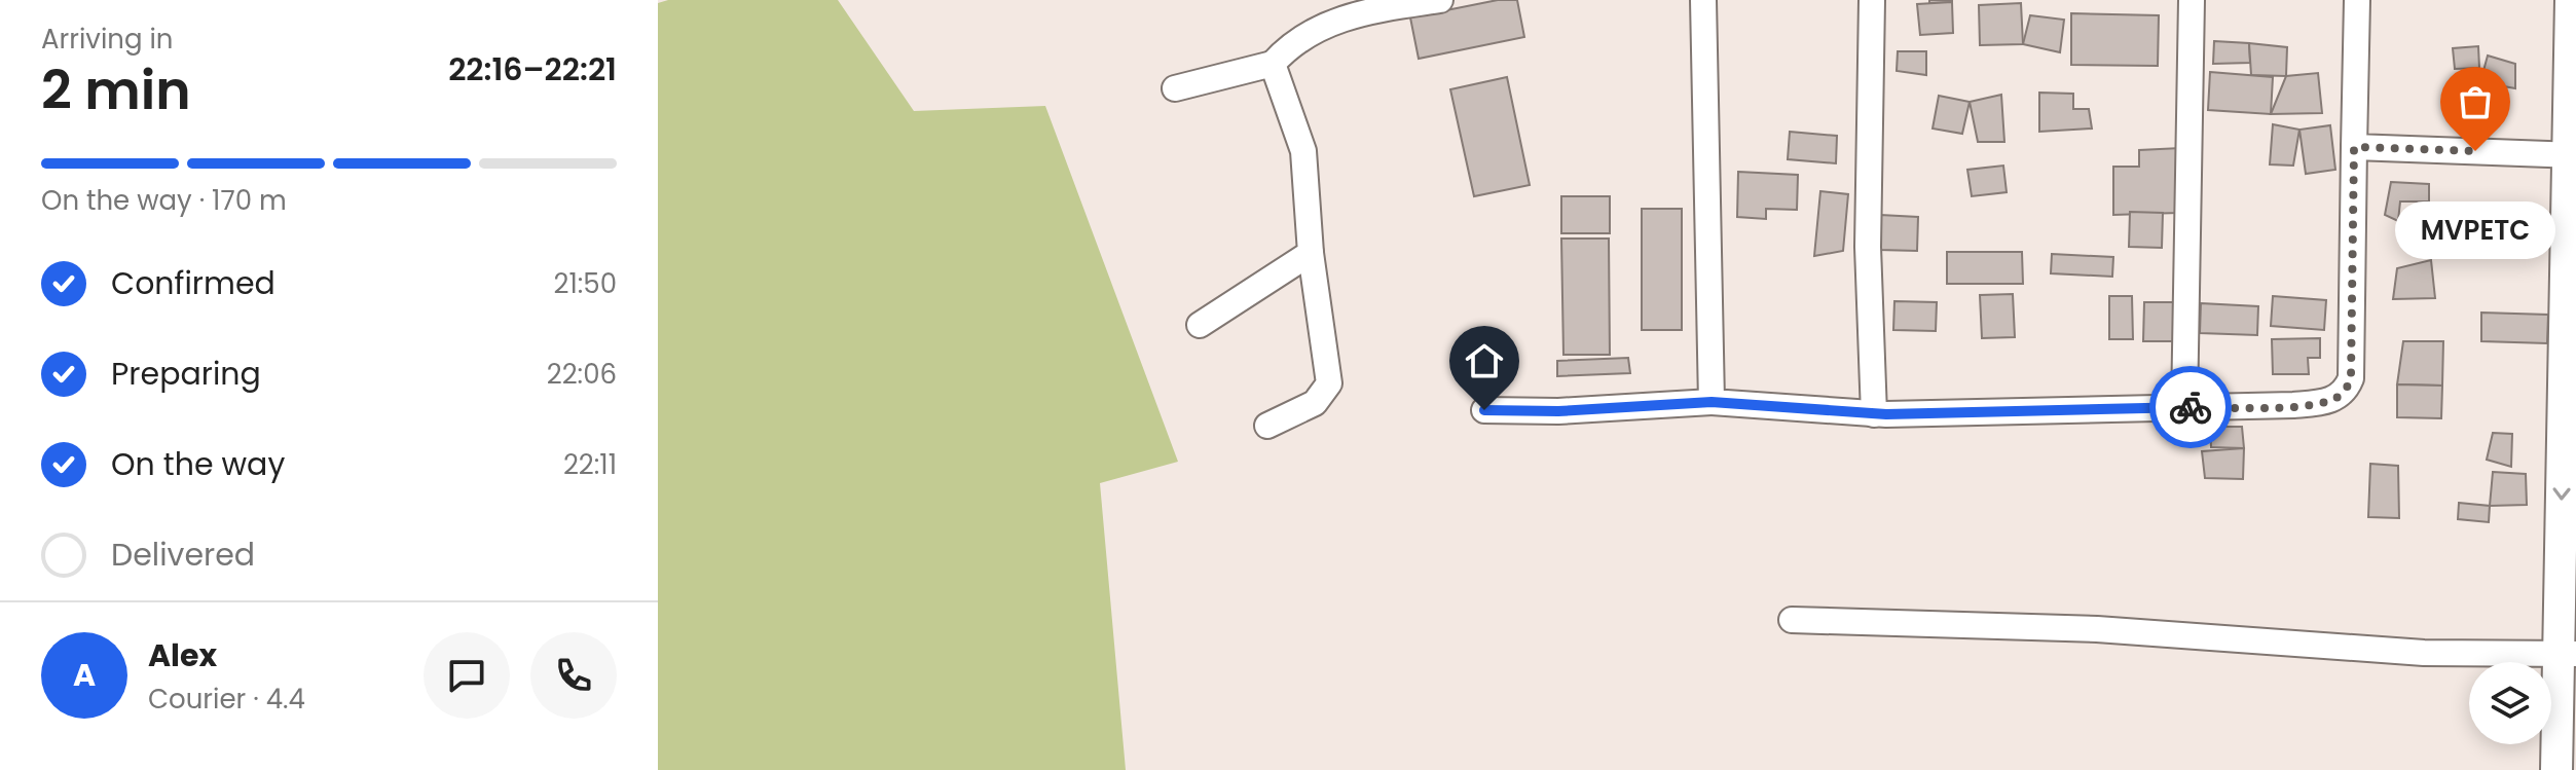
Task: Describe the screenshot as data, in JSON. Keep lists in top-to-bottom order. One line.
{"places":["MVPETC"],"page":{"heading":["2 min","Arriving in","22:16–22:21"],"panel":["Alex","Courier · 4.4"],"bar":"On the way · 170 m","bubble":"MVPETC","list":[["Confirmed","21:50"],["Preparing","22:06"],["On the way","22:11"],"Delivered"],"round":"A"}}
